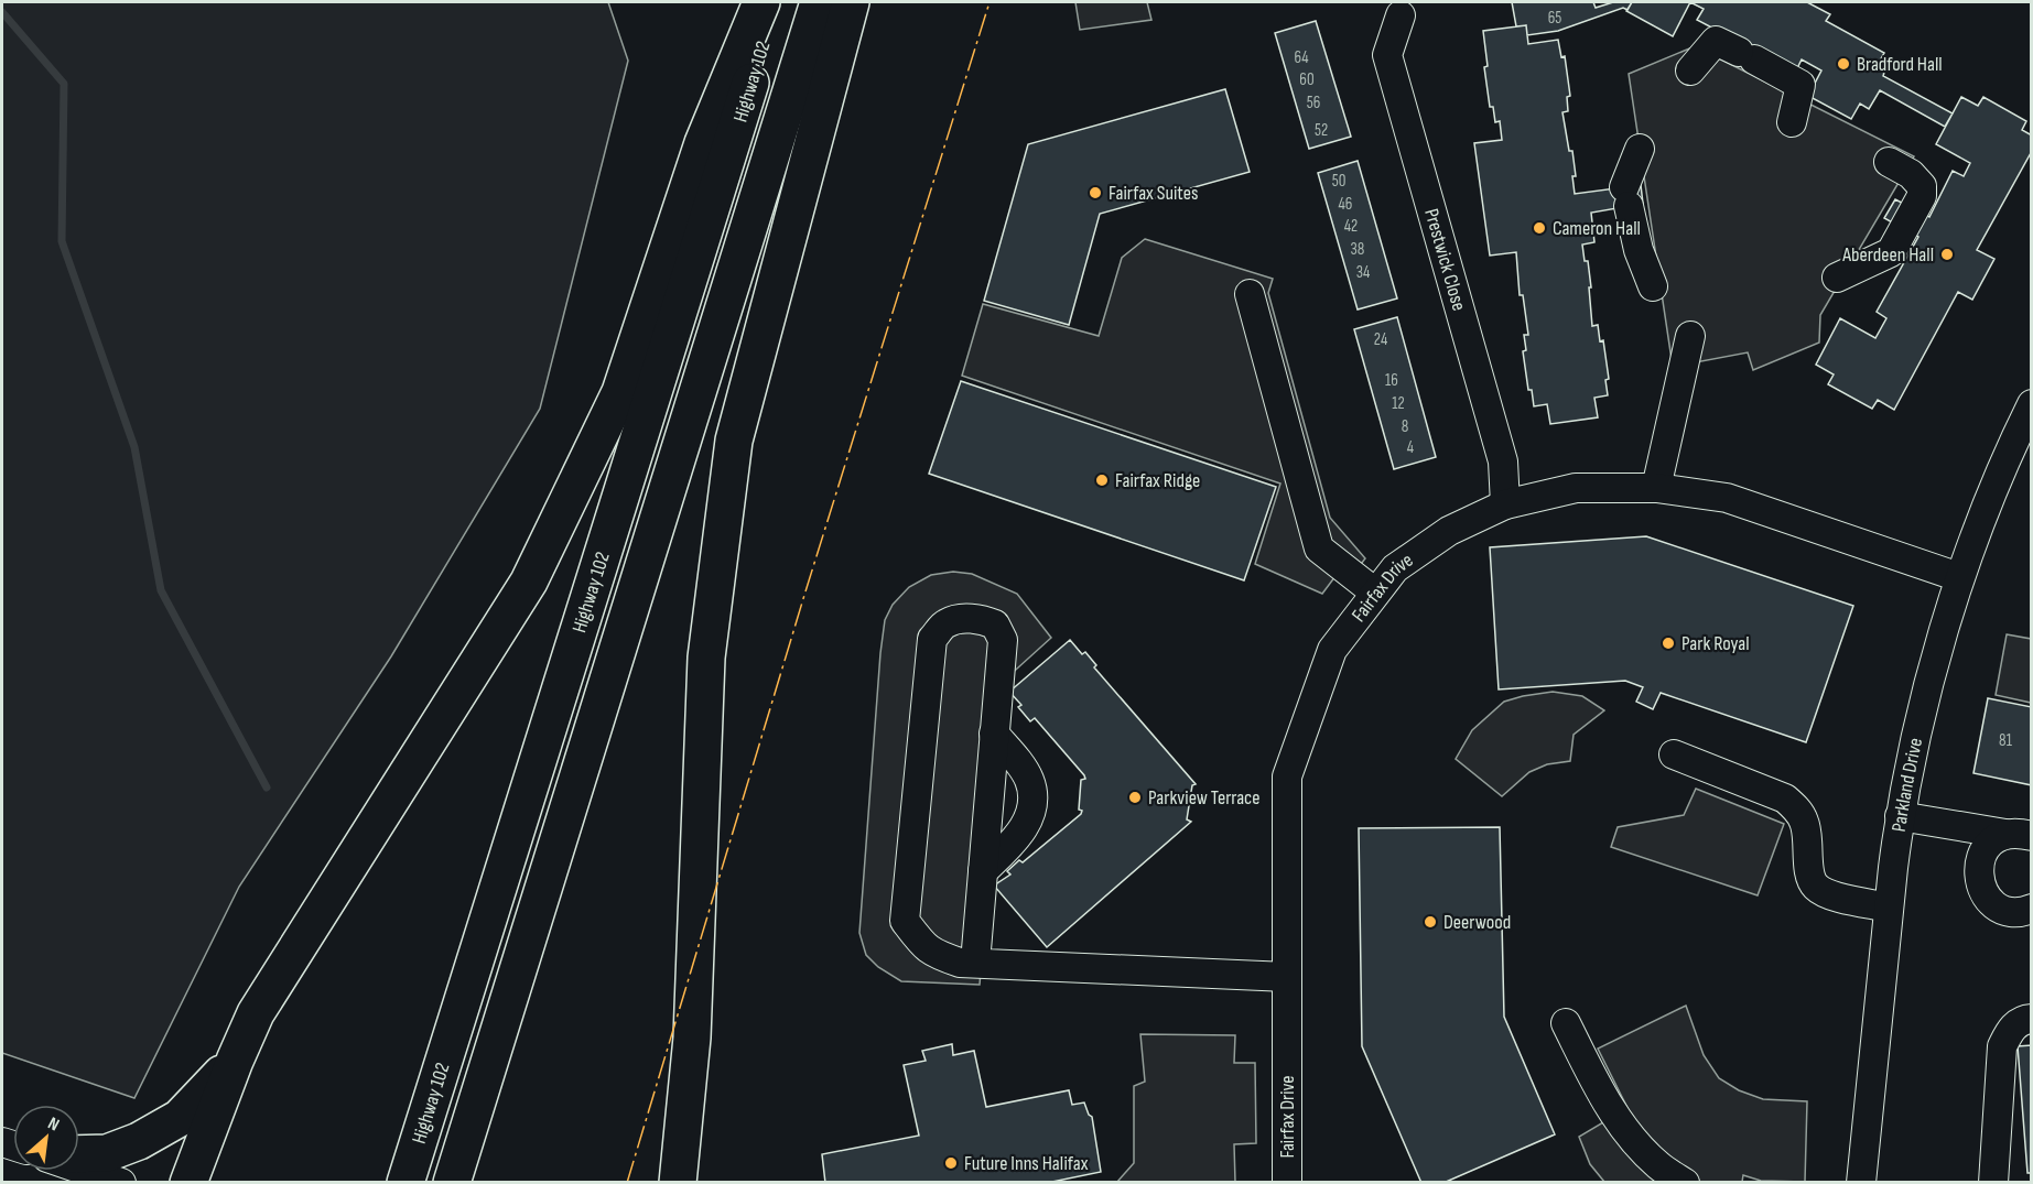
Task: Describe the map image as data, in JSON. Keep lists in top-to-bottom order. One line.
{"streets":{"highway":["Highway 102"],"street":["Prestwick Close","Fairfax Drive","Parkland Drive"]},"crossings":[["Prestwick Close","Fairfax Drive"],["Fairfax Drive","Parkland Drive"]],"places":["Bradford Hall","Fairfax Suites","Cameron Hall","Aberdeen Hall","Fairfax Ridge","Park Royal","Parkview Terrace","Deerwood","Future Inns Halifax"],"house_numbers":["65","64","60","56","52","50","46","42","38","34","24","16","12","8","4","81"],"north":"top right"}
